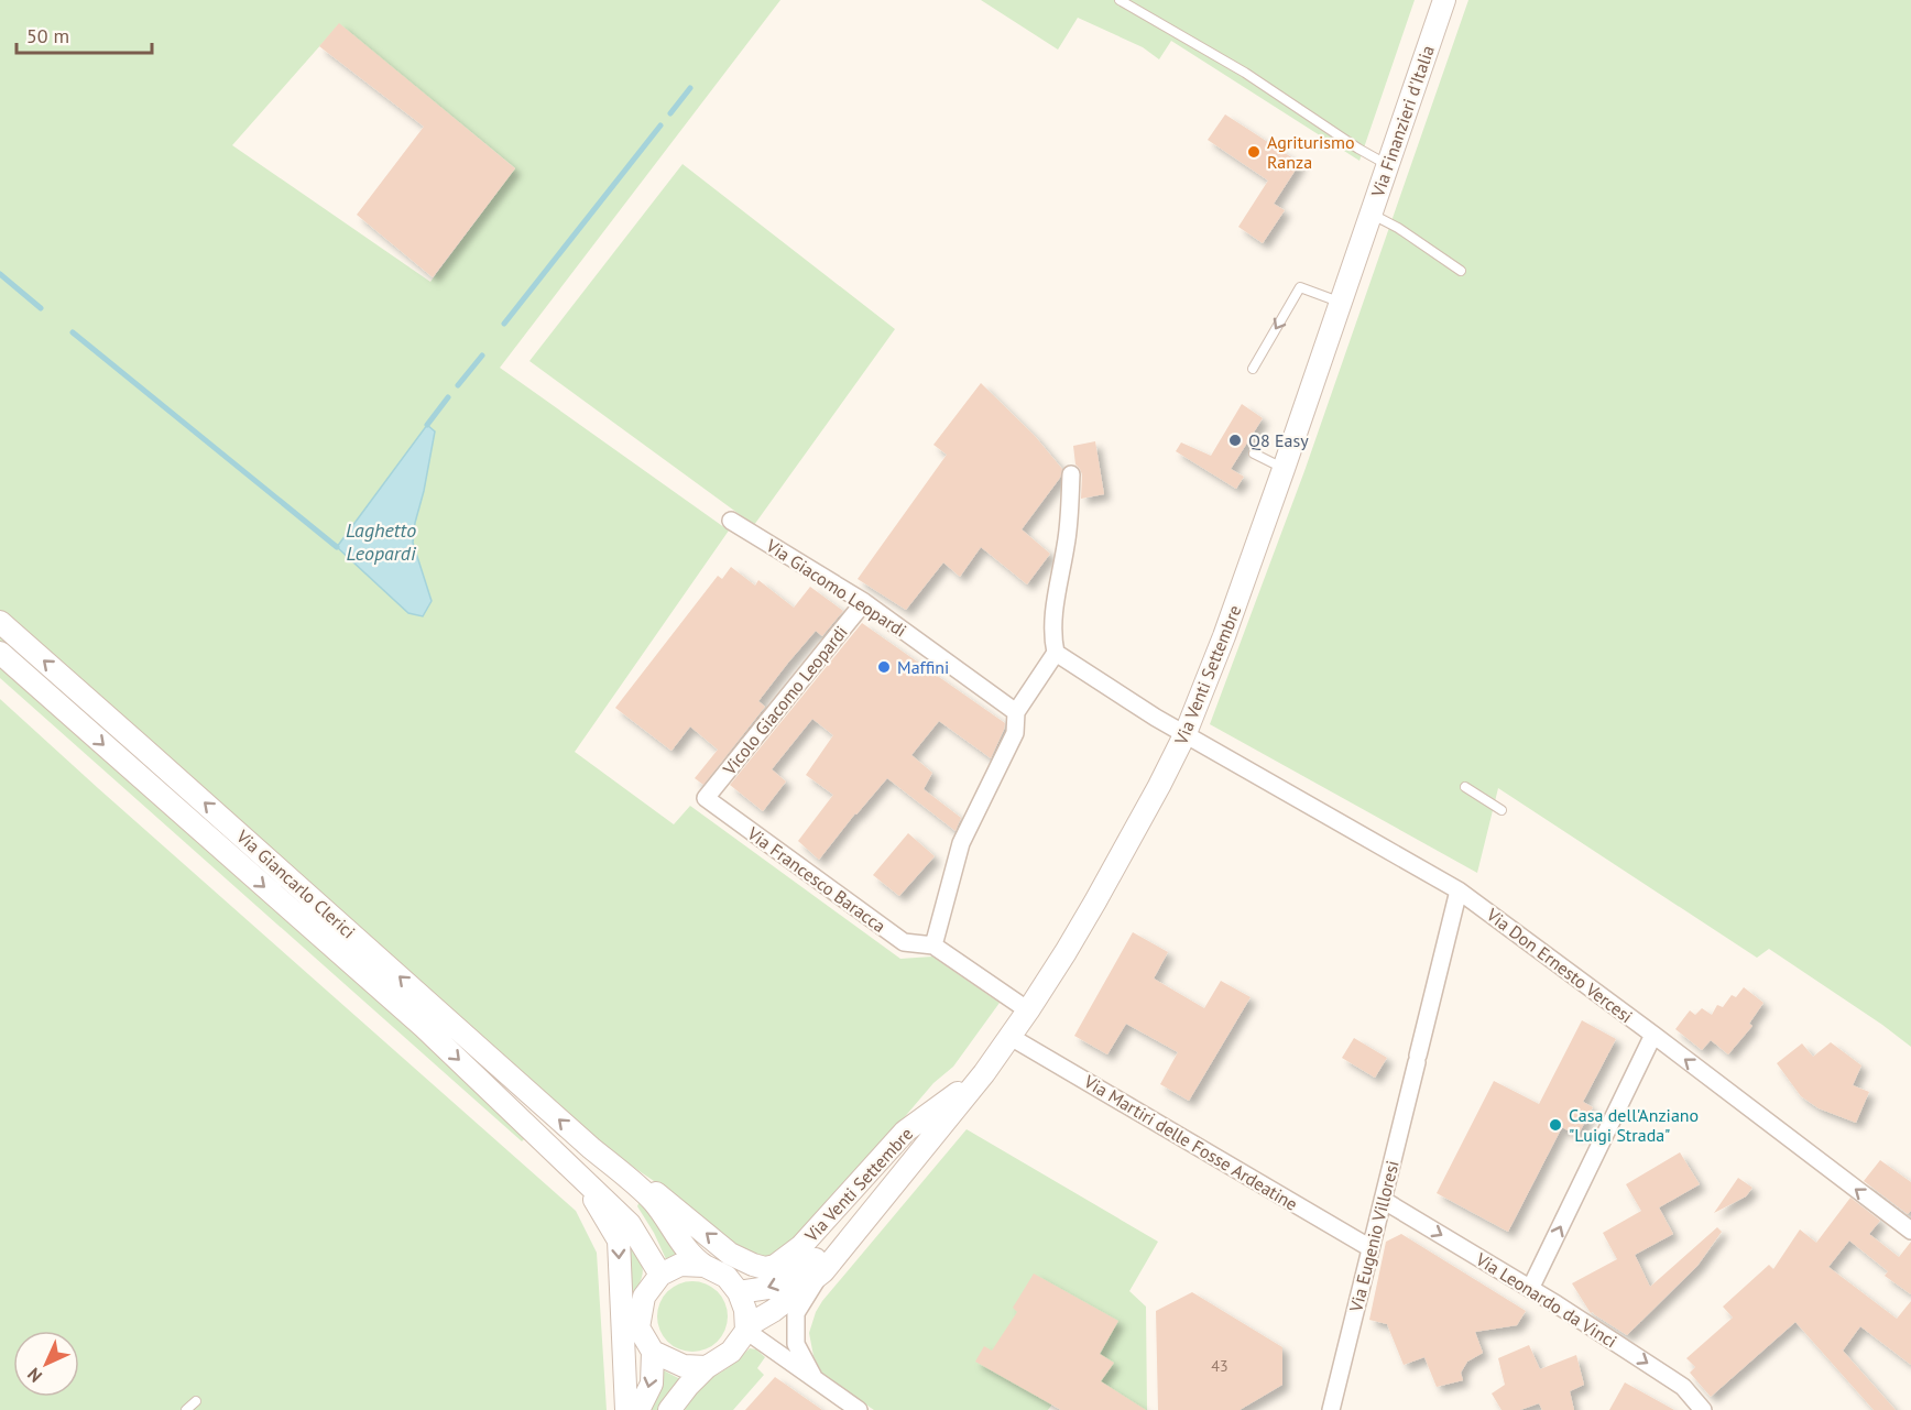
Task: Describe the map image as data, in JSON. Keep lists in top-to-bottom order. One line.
{"streets":{"street":["Via Finanzieri d'Italia","Via Giacomo Leopardi","Via Venti Settembre","Vicolo Giacomo Leopardi","Via Francesco Baracca","Via Giancarlo Clerici","Via Don Ernesto Vercesi","Via Martiri delle Fosse Ardeatine","Via Eugenio Villoresi","Via Leonardo da Vinci"]},"crossings":[["Via Finanzieri d'Italia","Via Venti Settembre"],["Via Giacomo Leopardi","Vicolo Giacomo Leopardi"],["Via Venti Settembre","Via Francesco Baracca"],["Via Venti Settembre","Via Giancarlo Clerici"],["Via Venti Settembre","Via Don Ernesto Vercesi"],["Via Venti Settembre","Via Martiri delle Fosse Ardeatine"],["Vicolo Giacomo Leopardi","Via Francesco Baracca"],["Via Don Ernesto Vercesi","Via Eugenio Villoresi"],["Via Martiri delle Fosse Ardeatine","Via Eugenio Villoresi"],["Via Eugenio Villoresi","Via Leonardo da Vinci"]],"one_way":["Via Don Ernesto Vercesi","Via Leonardo da Vinci"],"water":["Laghetto Leopardi"],"places":["Agriturismo Ranza","Q8 Easy","Maffini","Casa dell'Anziano \"Luigi Strada\""],"house_numbers":["43"],"scale_bar":"50 m","north":"bottom left"}
